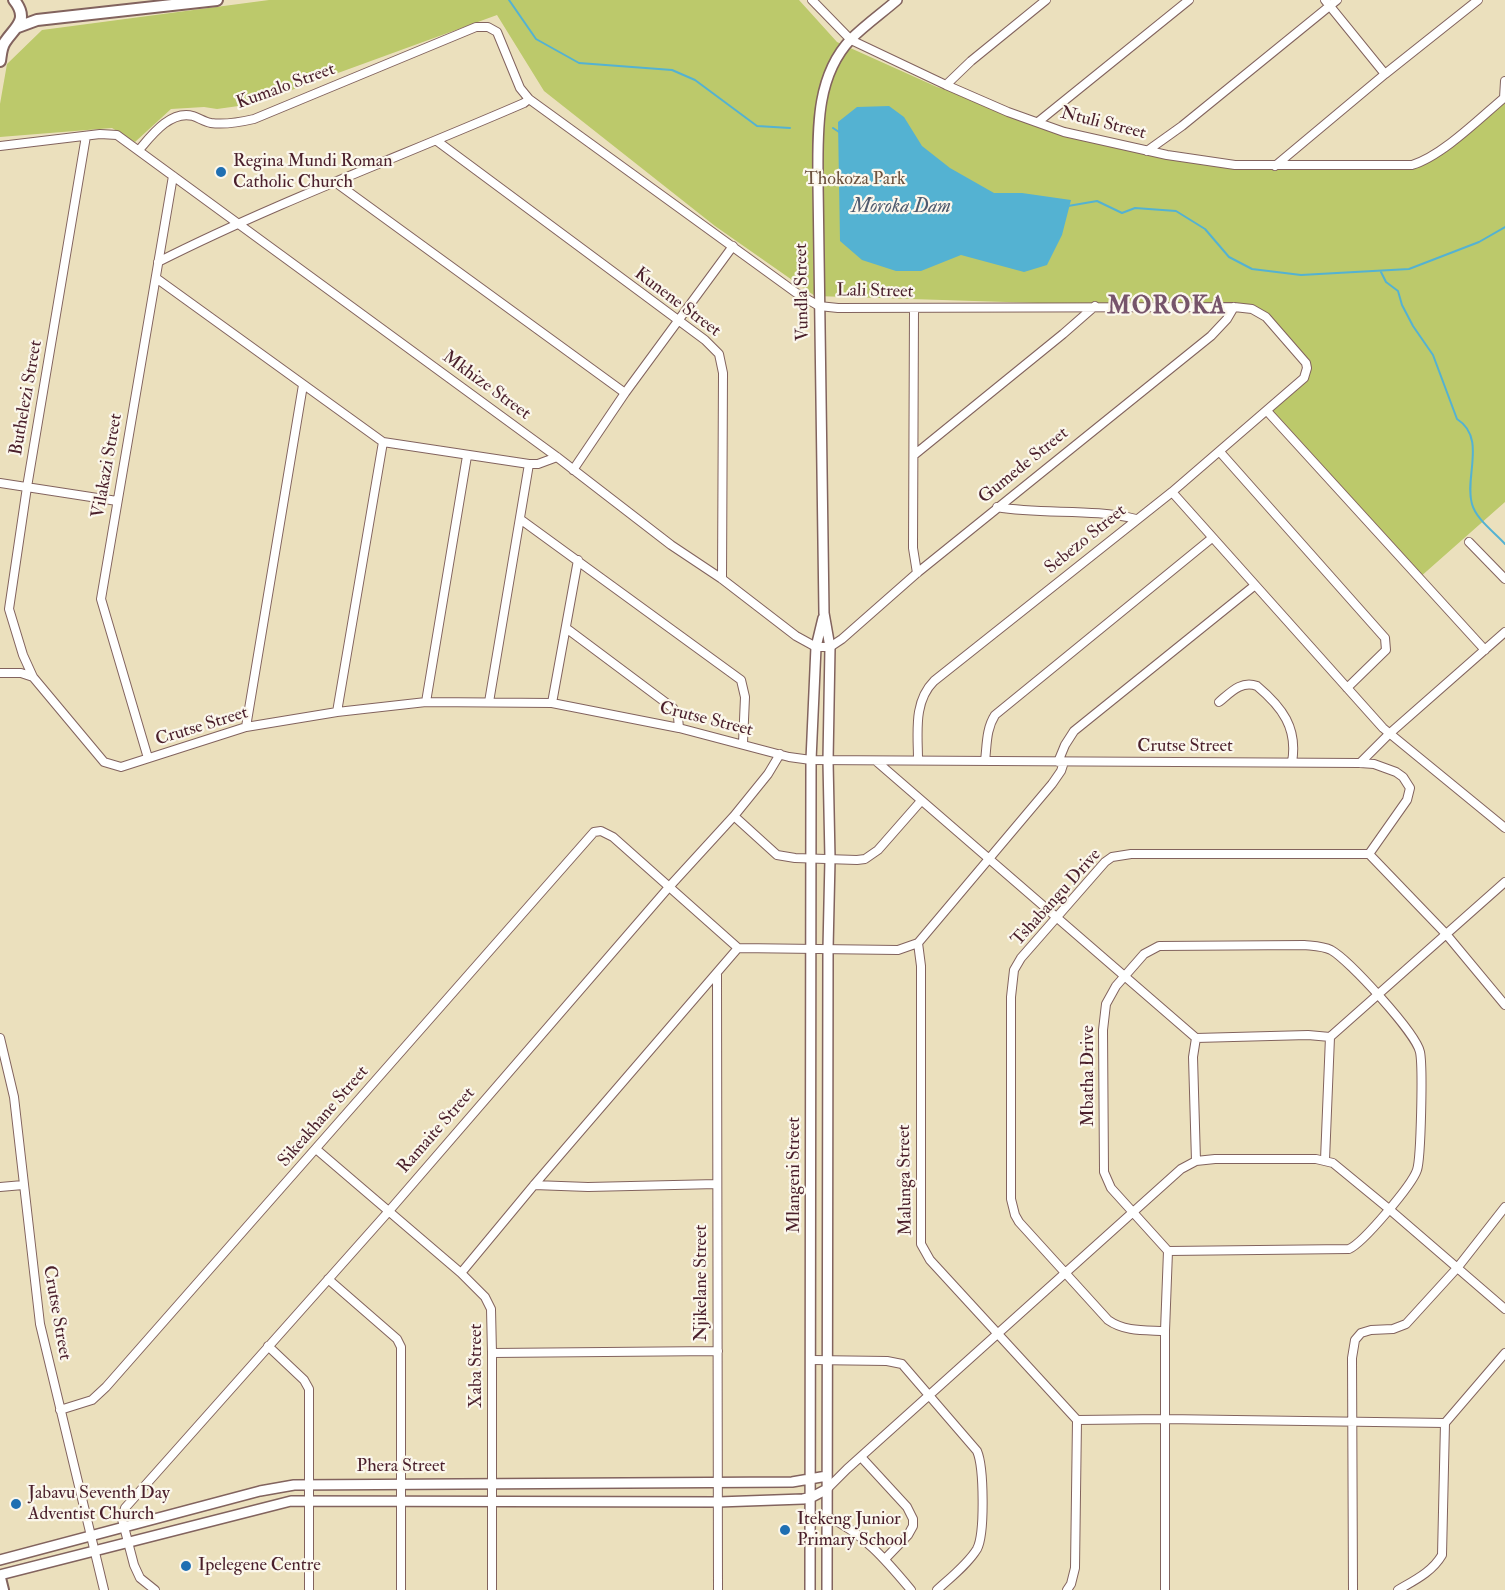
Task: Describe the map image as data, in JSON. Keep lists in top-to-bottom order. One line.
{"streets":{"street":["Kumalo Street","Ntuli Street","Vundla Street","Lali Street","Kunene Street","Mkhize Street","Buthelezi Street","Vilakazi Street","Gumede Street","Sebezo Street","Crutse Street","Tshabangu Drive","Mbatha Drive","Sikeakhane Street","Ramaite Street","Mlangeni Street","Malunga Street","Njikelane Street","Xaba Street","Phera Street"]},"crossings":[["Kumalo Street","Lali Street"],["Kumalo Street","Mkhize Street"],["Ntuli Street","Vundla Street"],["Vundla Street","Lali Street"],["Vundla Street","Mkhize Street"],["Vundla Street","Gumede Street"],["Vundla Street","Crutse Street"],["Vundla Street","Mlangeni Street"],["Lali Street","Gumede Street"],["Lali Street","Sebezo Street"],["Kunene Street","Mkhize Street"],["Mkhize Street","Vilakazi Street"],["Buthelezi Street","Crutse Street"],["Vilakazi Street","Crutse Street"],["Sebezo Street","Crutse Street"],["Crutse Street","Tshabangu Drive"],["Crutse Street","Sikeakhane Street"],["Crutse Street","Ramaite Street"],["Crutse Street","Mlangeni Street"],["Crutse Street","Phera Street"],["Sikeakhane Street","Ramaite Street"],["Sikeakhane Street","Xaba Street"],["Ramaite Street","Xaba Street"],["Ramaite Street","Phera Street"],["Mlangeni Street","Phera Street"],["Njikelane Street","Phera Street"],["Xaba Street","Phera Street"]],"districts":["MOROKA"],"water":["Moroka Dam"],"parks":["Thokoza Park"],"places":["Regina Mundi Roman Catholic Church","Jabavu Seventh Day Adventist Church","Itekeng Junior Primary School","Ipelegene Centre"]}
